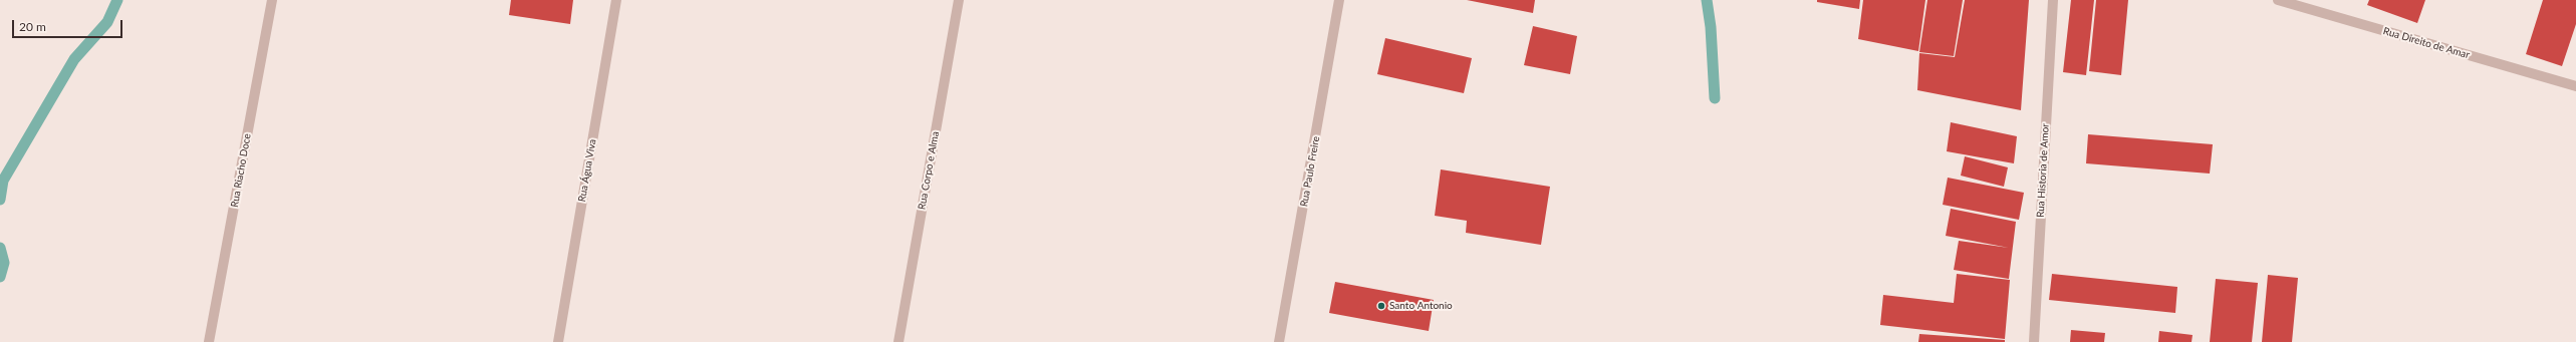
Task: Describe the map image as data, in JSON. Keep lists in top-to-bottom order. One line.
{"streets":{"street":["Rua Direito de Amar","Rua Riacho Doce","Rua Água Viva","Rua Corpo e Alma","Rua Historia de Amor","Rua Paulo Freire"]},"places":["Santo Antonio"],"scale_bar":"20 m"}
